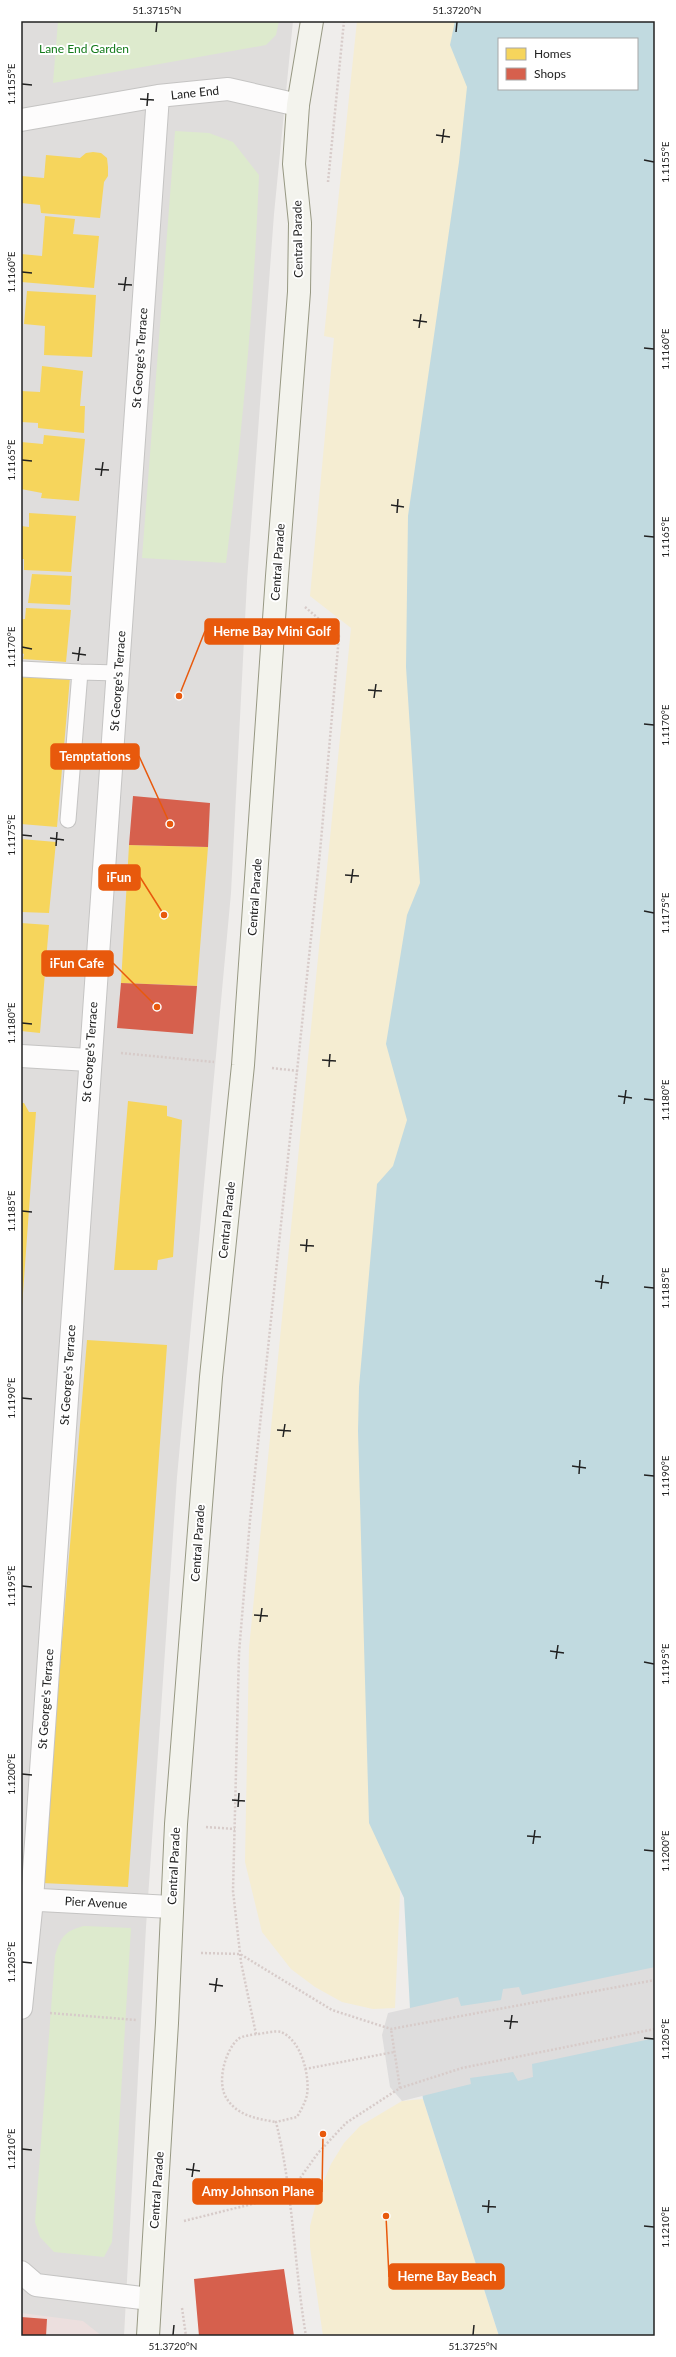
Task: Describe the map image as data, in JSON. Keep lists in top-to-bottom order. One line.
{"streets":{"street":["Lane End","Central Parade","St George's Terrace","Pier Avenue"]},"crossings":[["Lane End","Central Parade"],["Lane End","St George's Terrace"],["Central Parade","Pier Avenue"],["St George's Terrace","Pier Avenue"]],"parks":["Lane End Garden"],"places":["Herne Bay Mini Golf","Temptations","iFun","iFun Cafe","Amy Johnson Plane","Herne Bay Beach"],"legend":["Homes","Shops"],"coordinates":["51.3715°N","51.3720°N","1.1155°E","1.1160°E","1.1165°E","1.1170°E","1.1175°E","1.1180°E","1.1185°E","1.1190°E","1.1195°E","1.1200°E","1.1205°E","1.1210°E","51.3725°N"]}
